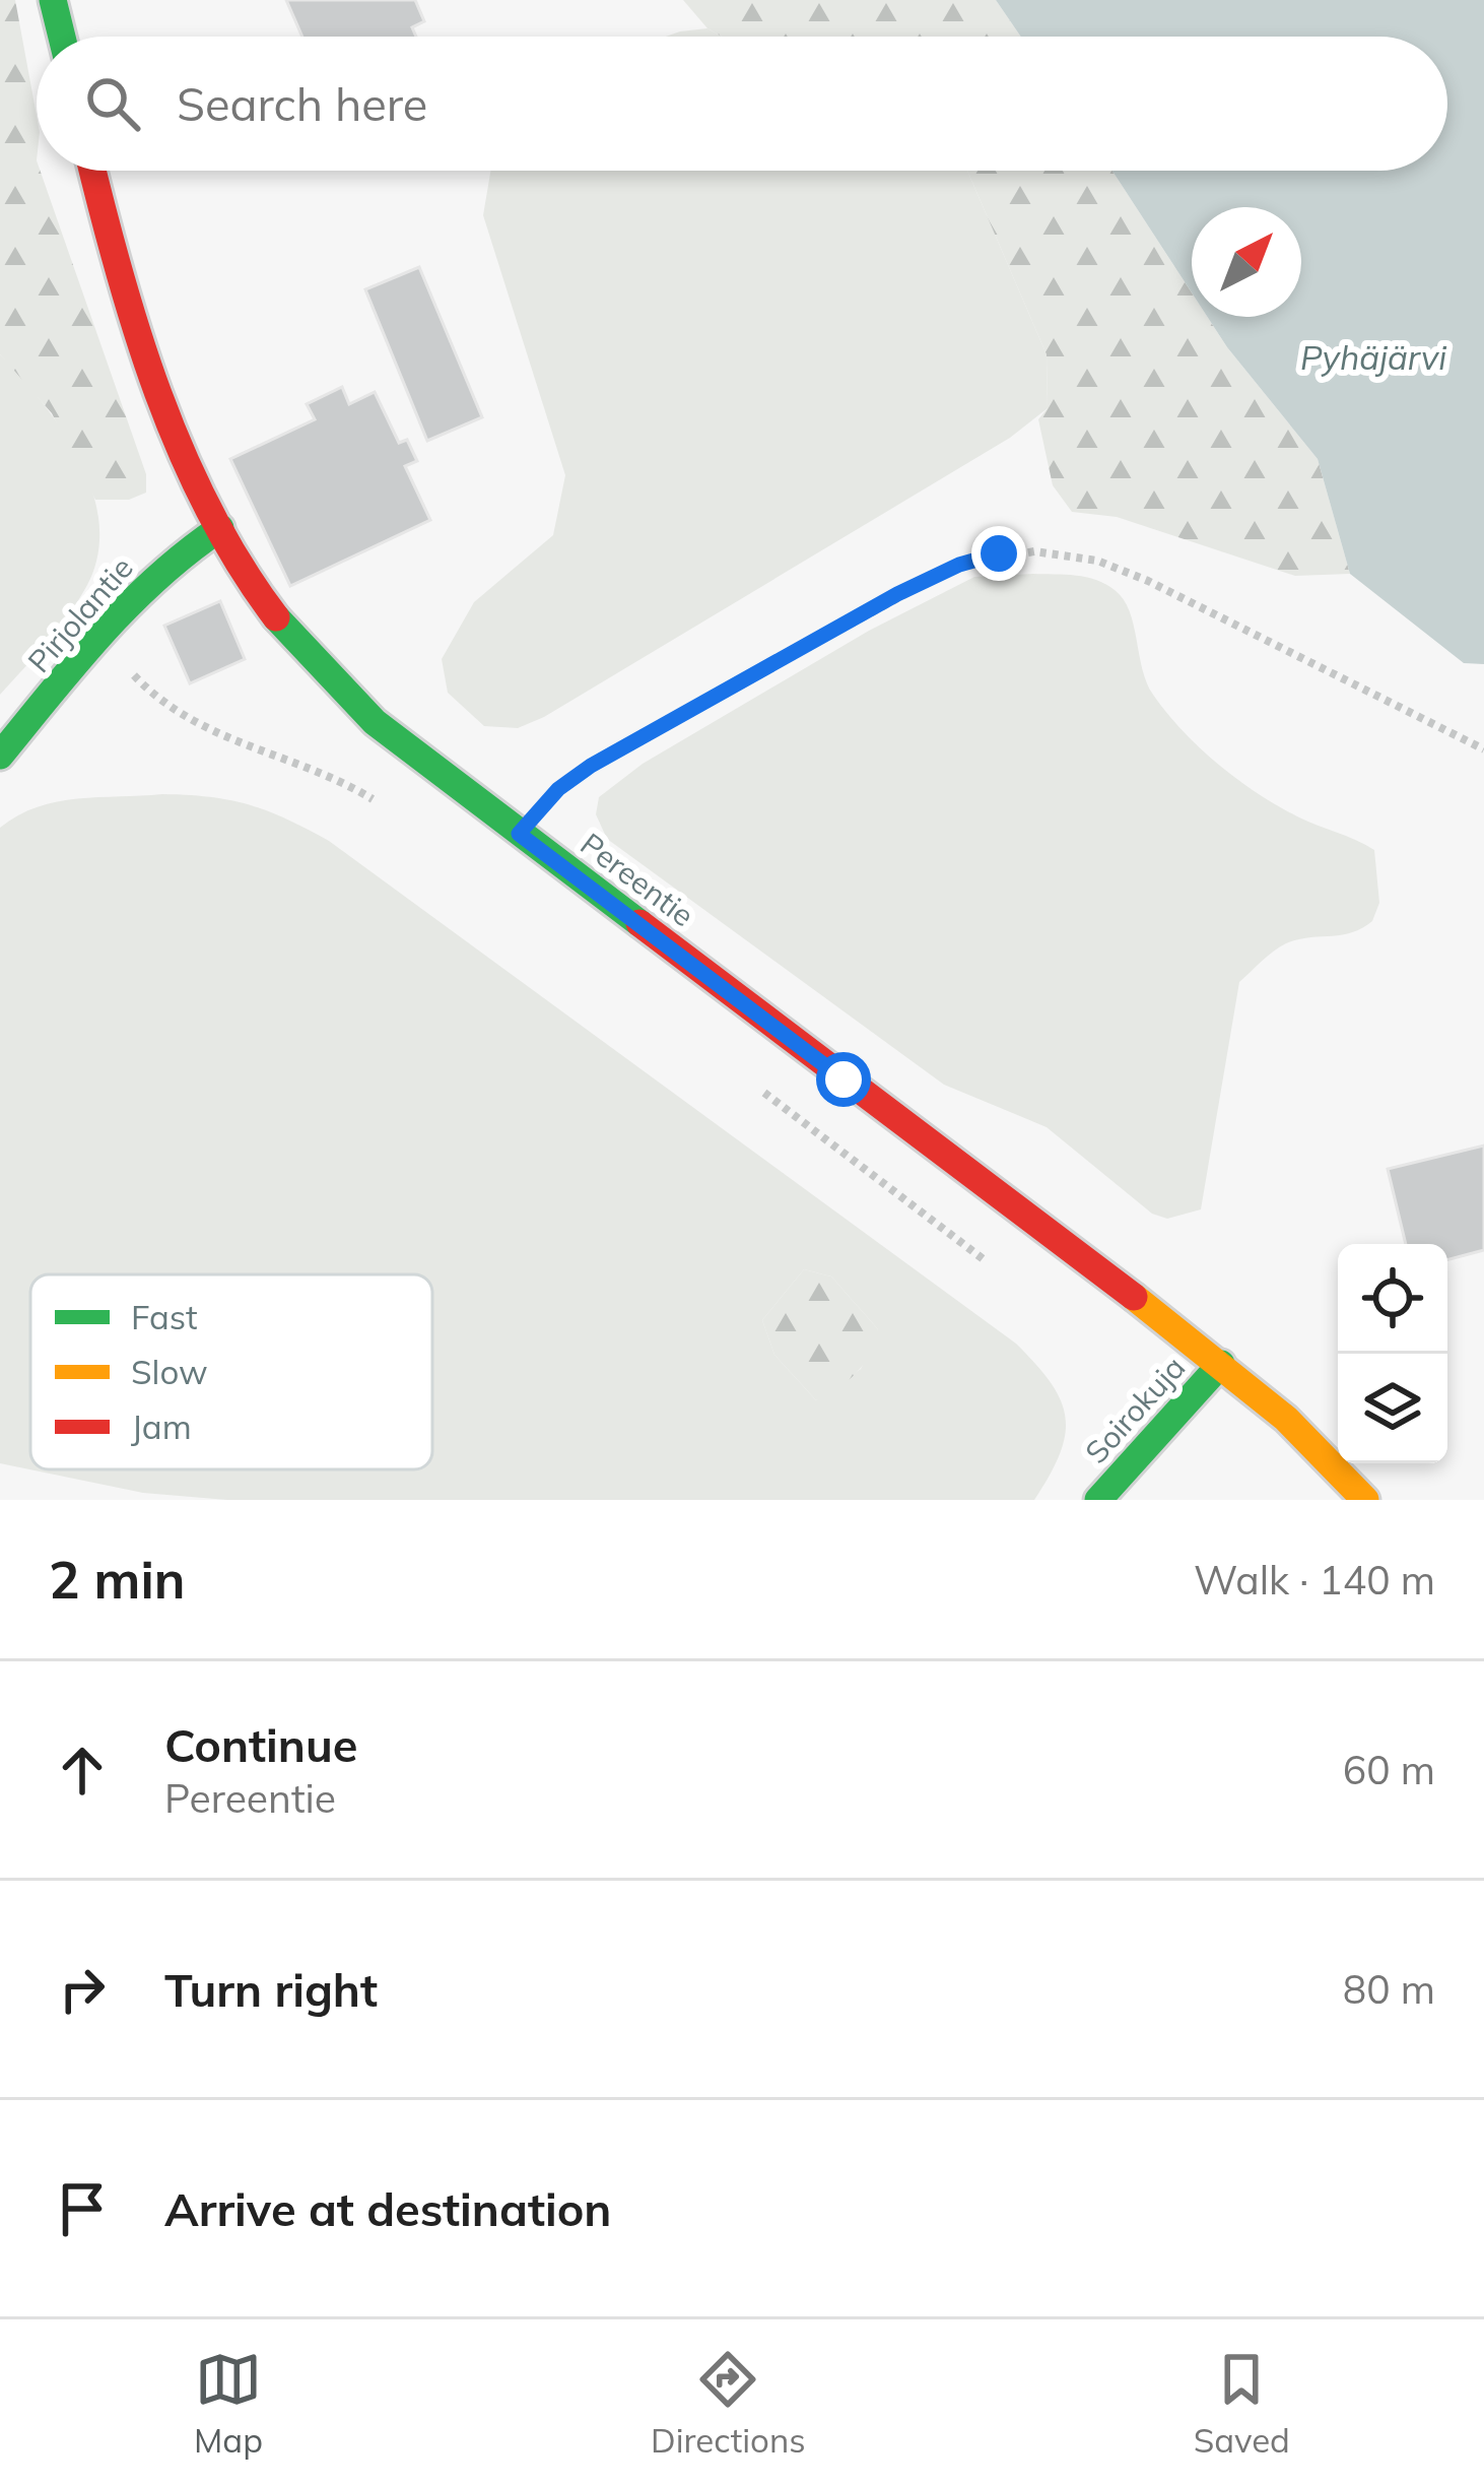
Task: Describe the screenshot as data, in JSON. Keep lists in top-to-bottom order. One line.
{"streets":{"street":["Pirjolantie","Pereentie","Soirokuja"]},"crossings":[["Pirjolantie","Pereentie"],["Pereentie","Soirokuja"]],"water":["Pyhäjärvi"],"legend":["Fast","Slow","Jam"],"north":"top right","page":{"search":"Search here","heading":["2 min","Walk · 140 m"],"list":[["Continue","Pereentie","60 m"],["Turn right","80 m"],"Arrive at destination"],"nav":["Map","Directions","Saved"]}}
